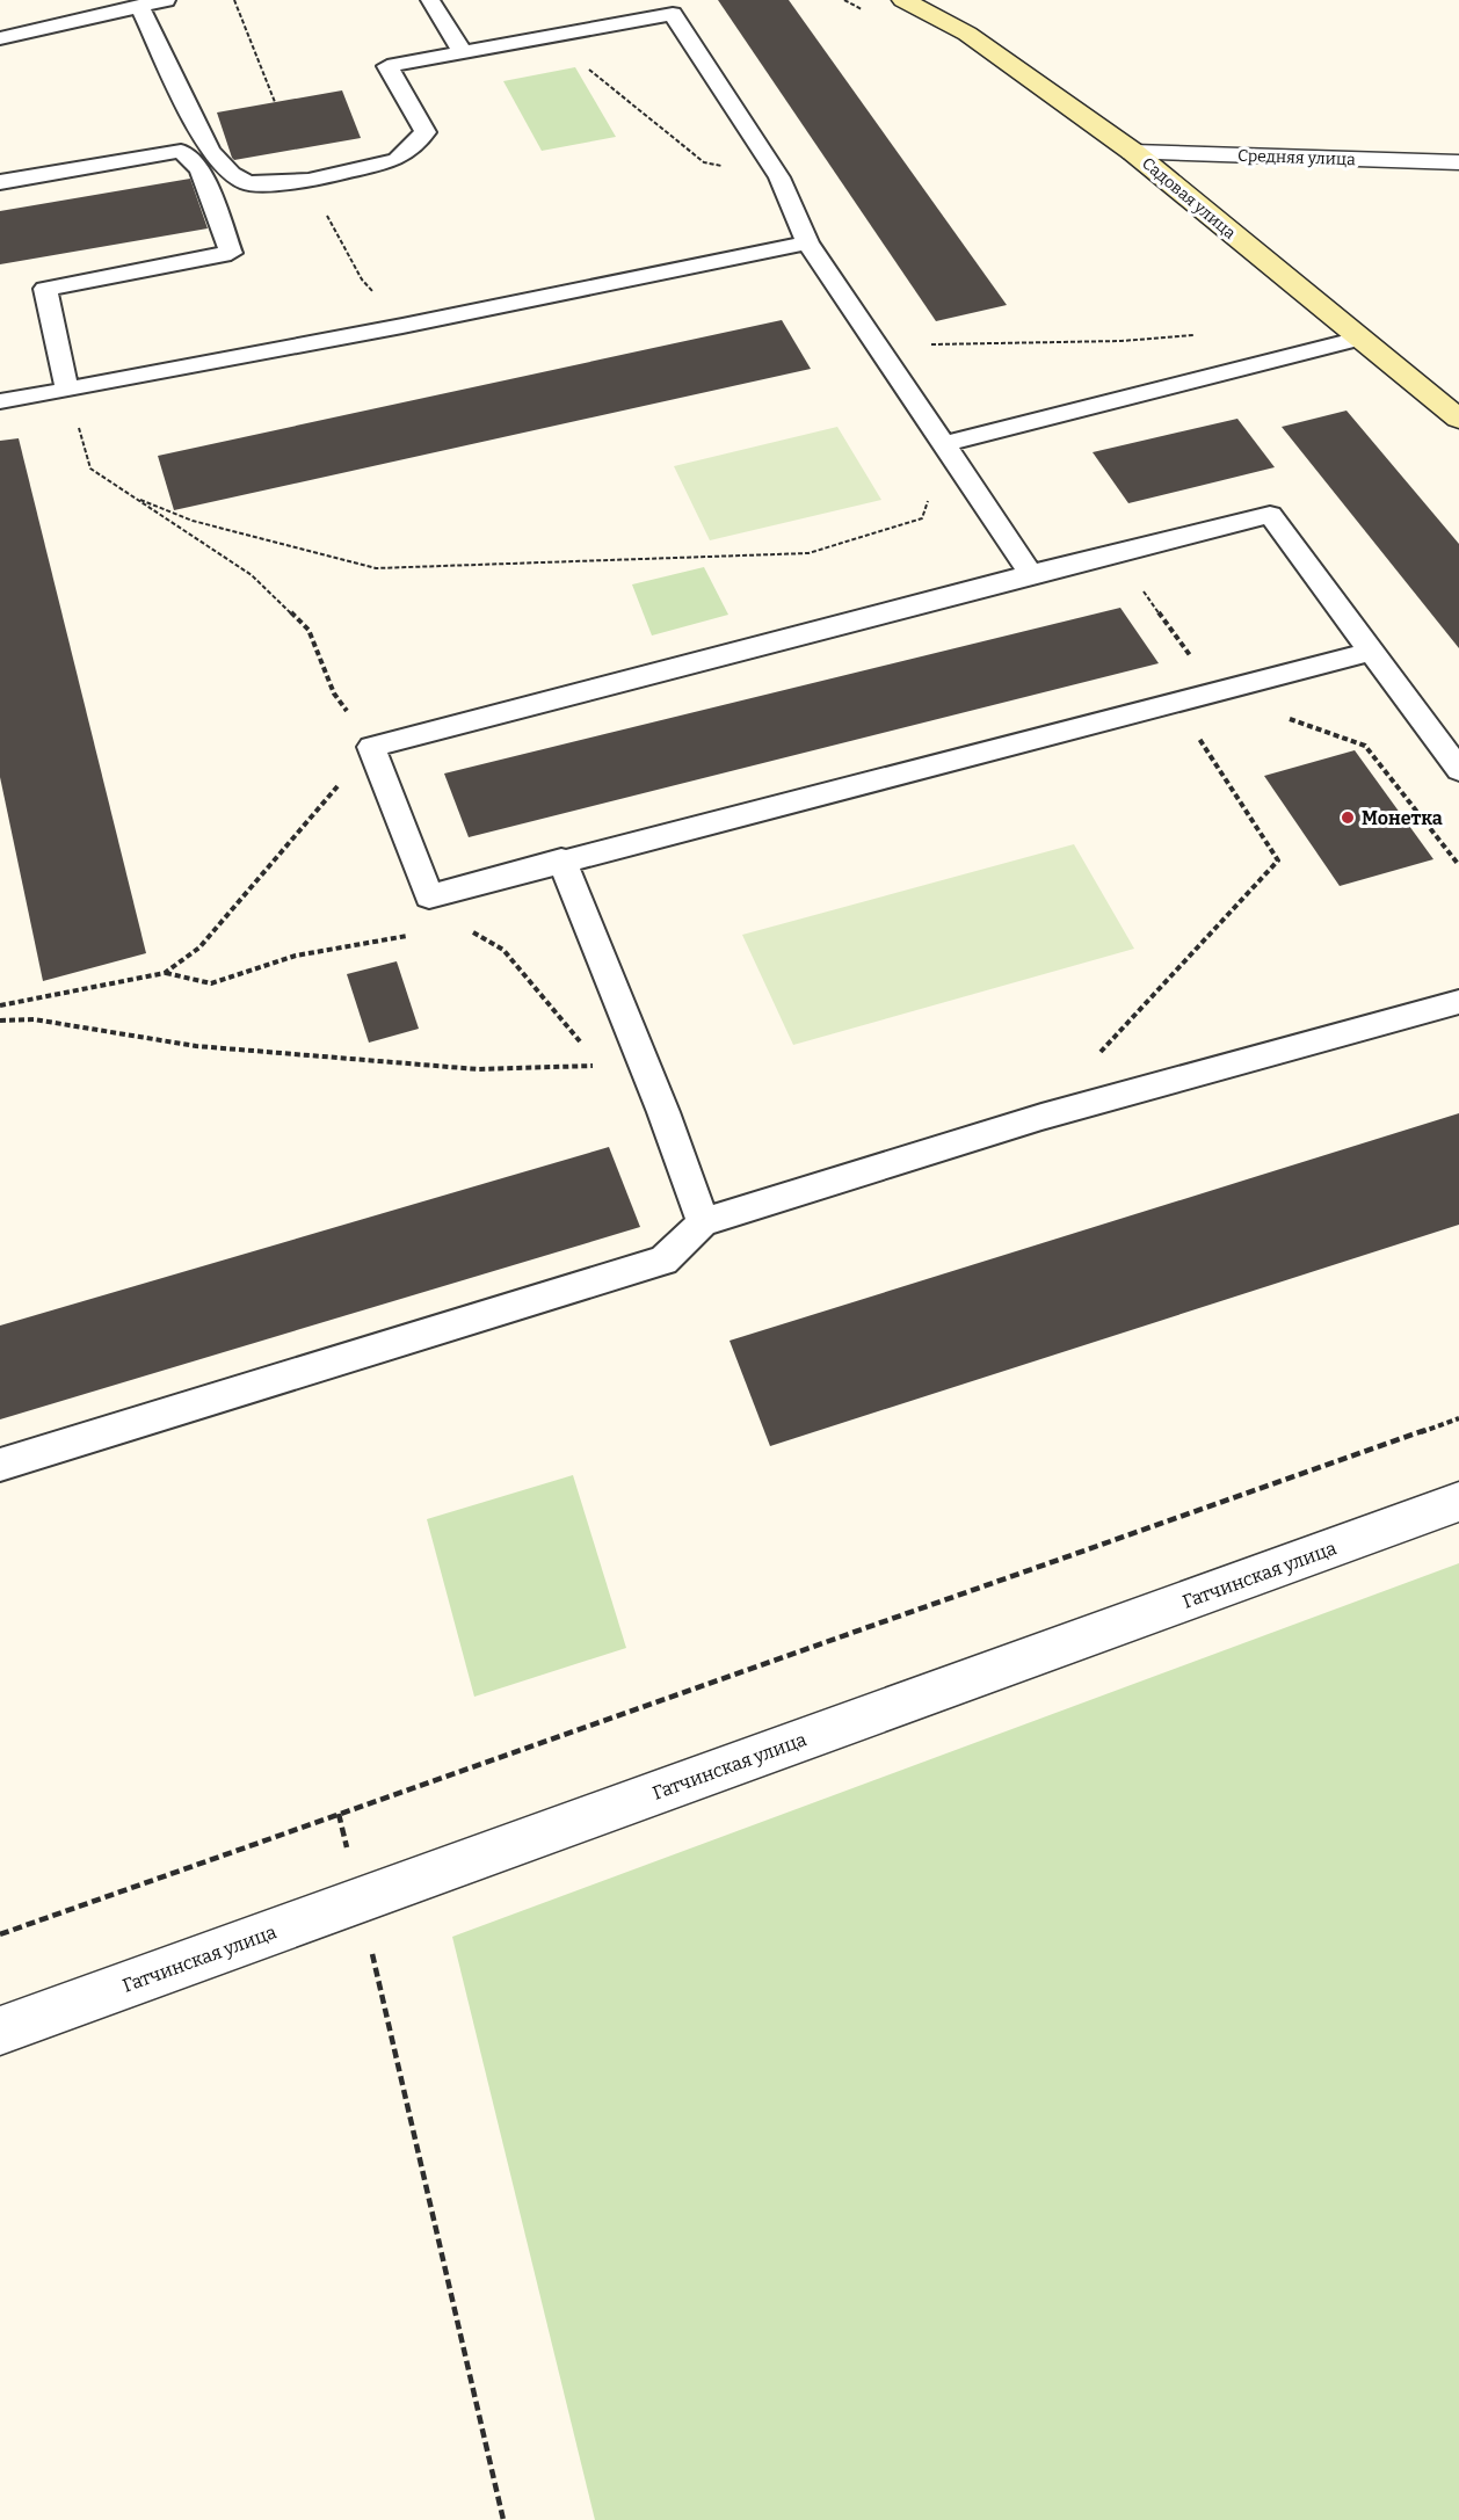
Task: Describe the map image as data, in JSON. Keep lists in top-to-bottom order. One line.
{"streets":{"main road":["Садовая улица"],"street":["Средняя улица","Гатчинская улица"]},"crossings":[["Средняя улица","Садовая улица"]],"places":["Монетка"]}
